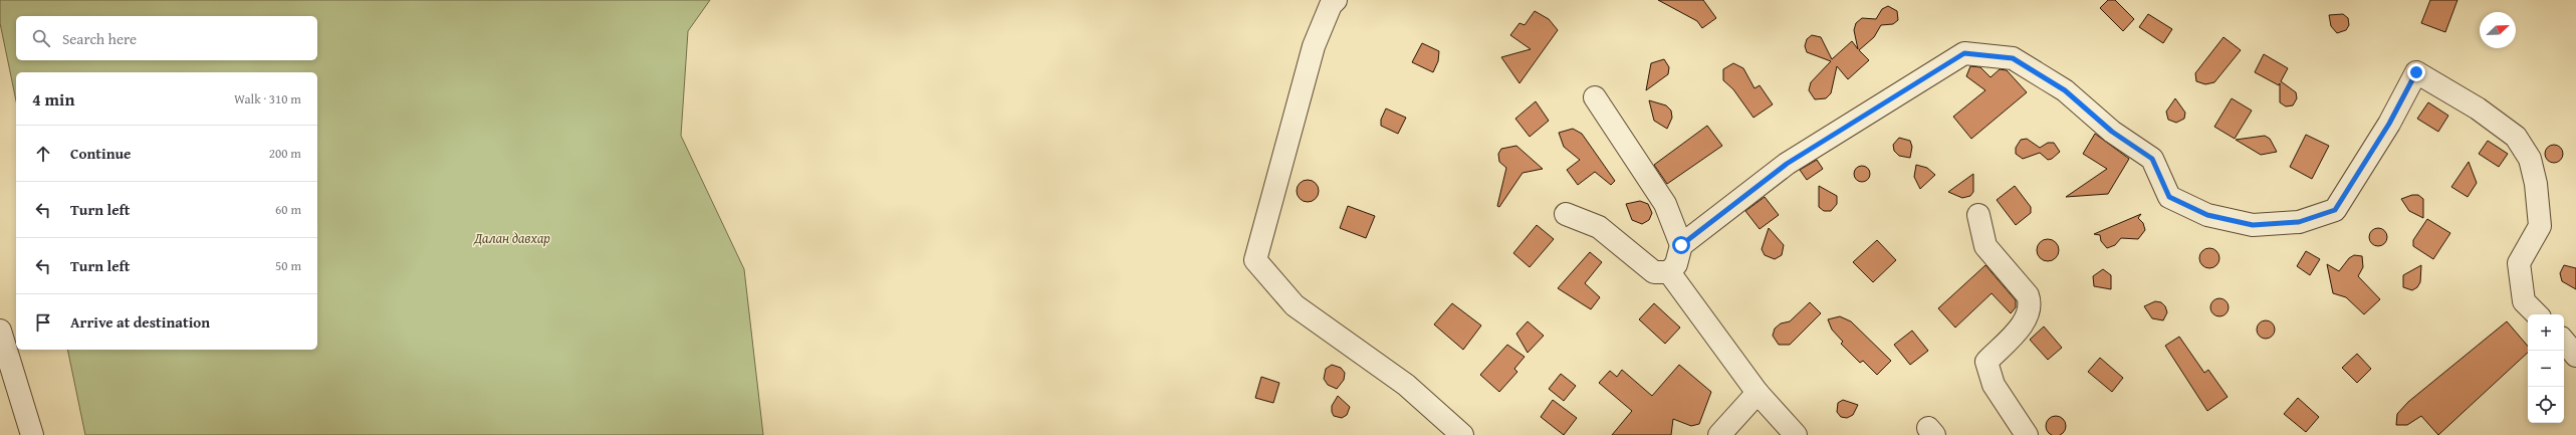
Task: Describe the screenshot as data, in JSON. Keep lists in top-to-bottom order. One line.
{"parks":["Далан давхар"],"north":"top right","page":{"search":"Search here","heading":["4 min","Walk · 310 m"],"list":[["Continue","200 m"],["Turn left","60 m"],["Turn left","50 m"],"Arrive at destination"],"map_buttons":["+","−"]}}
